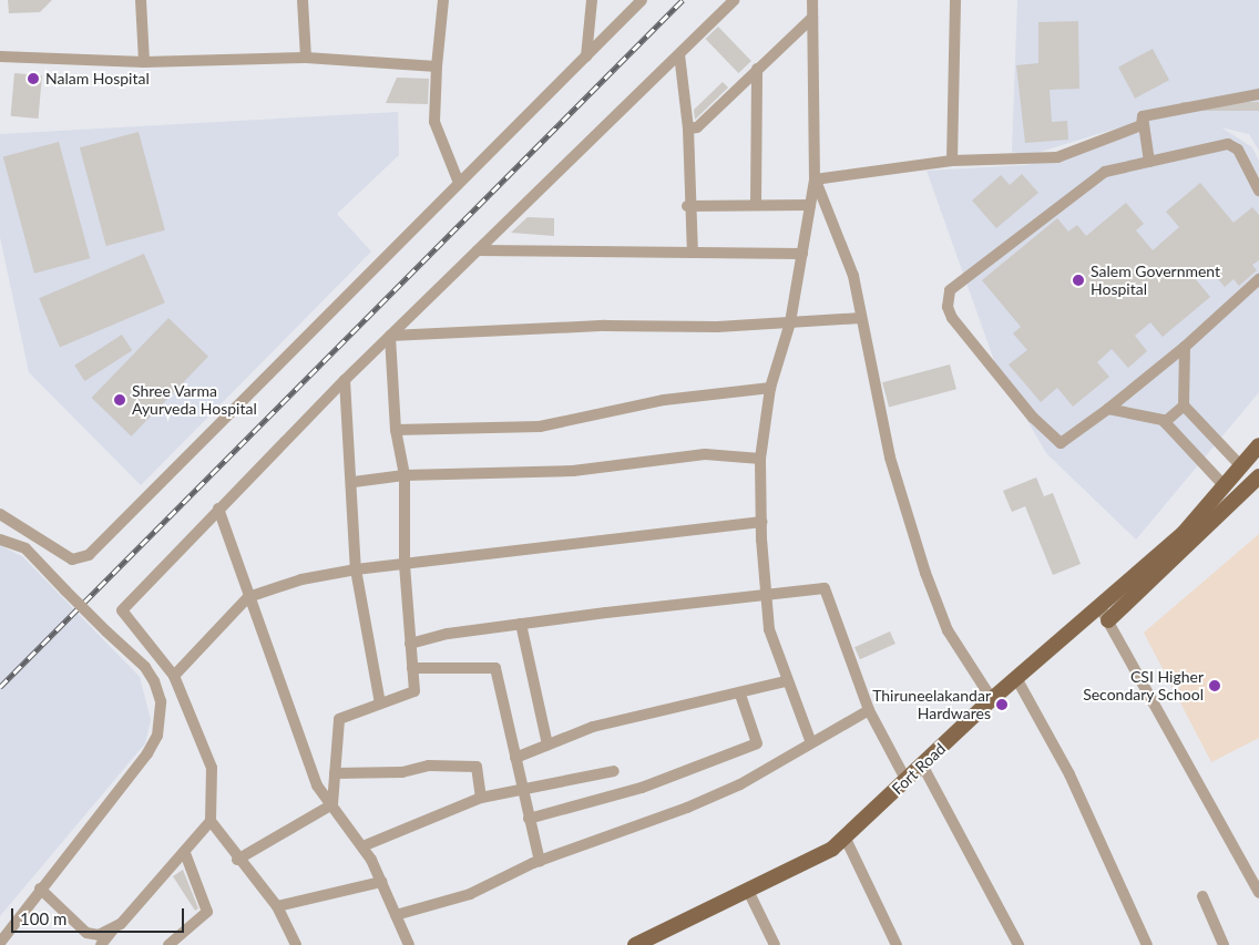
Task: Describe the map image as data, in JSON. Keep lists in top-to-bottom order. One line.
{"streets":{"main road":["Fort Road"]},"places":["Nalam Hospital","Salem Government Hospital","Shree Varma Ayurveda Hospital","CSI Higher Secondary School","Thiruneelakandar Hardwares"],"scale_bar":"100 m"}
